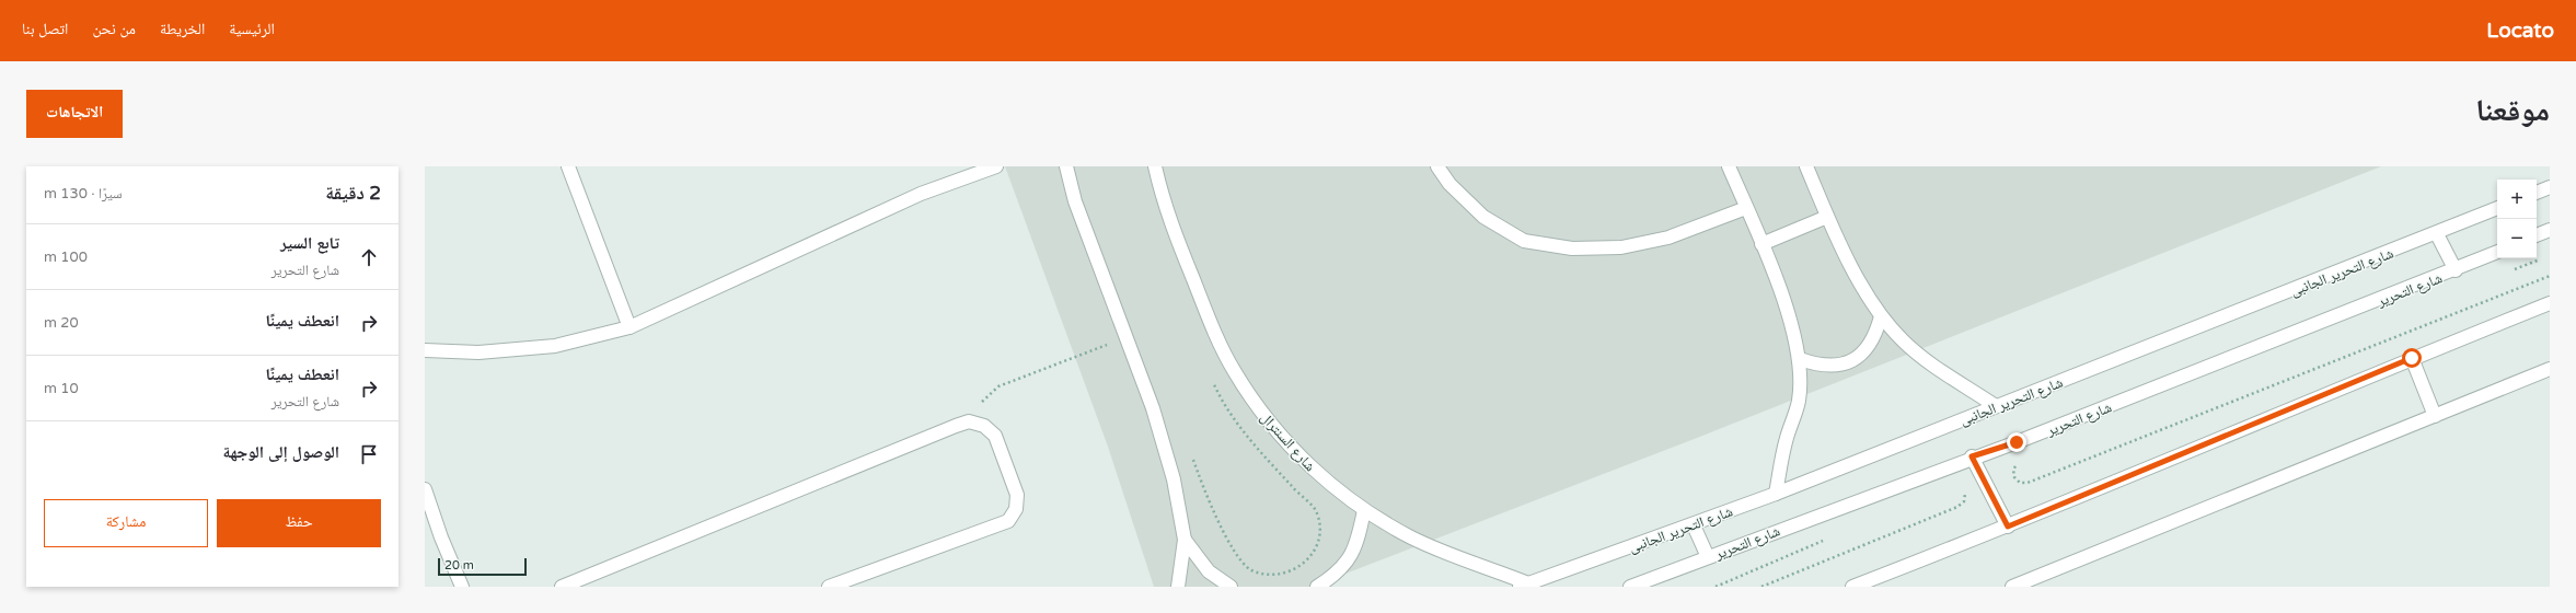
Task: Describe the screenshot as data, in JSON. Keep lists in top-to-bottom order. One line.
{"streets":{"street":["شارع التحرير الجانبى","شارع التحرير","شارع السنترال"]},"crossings":[["شارع التحرير الجانبى","شارع السنترال"]],"scale_bar":"20 m","page":{"header":"Locato","nav":["الرئيسية","الخريطة","من نحن","اتصل بنا"],"title":"موقعنا","buttons":["الاتجاهات",["حفظ","مشاركة"]],"heading":["2 دقيقة","سيرًا · 130 m"],"map_buttons":["+","−"],"list":[["تابع السير","شارع التحرير","100 m"],["انعطف يمينًا","20 m"],["انعطف يمينًا","شارع التحرير","10 m"],"الوصول إلى الوجهة"],"scale":"20 m"}}
